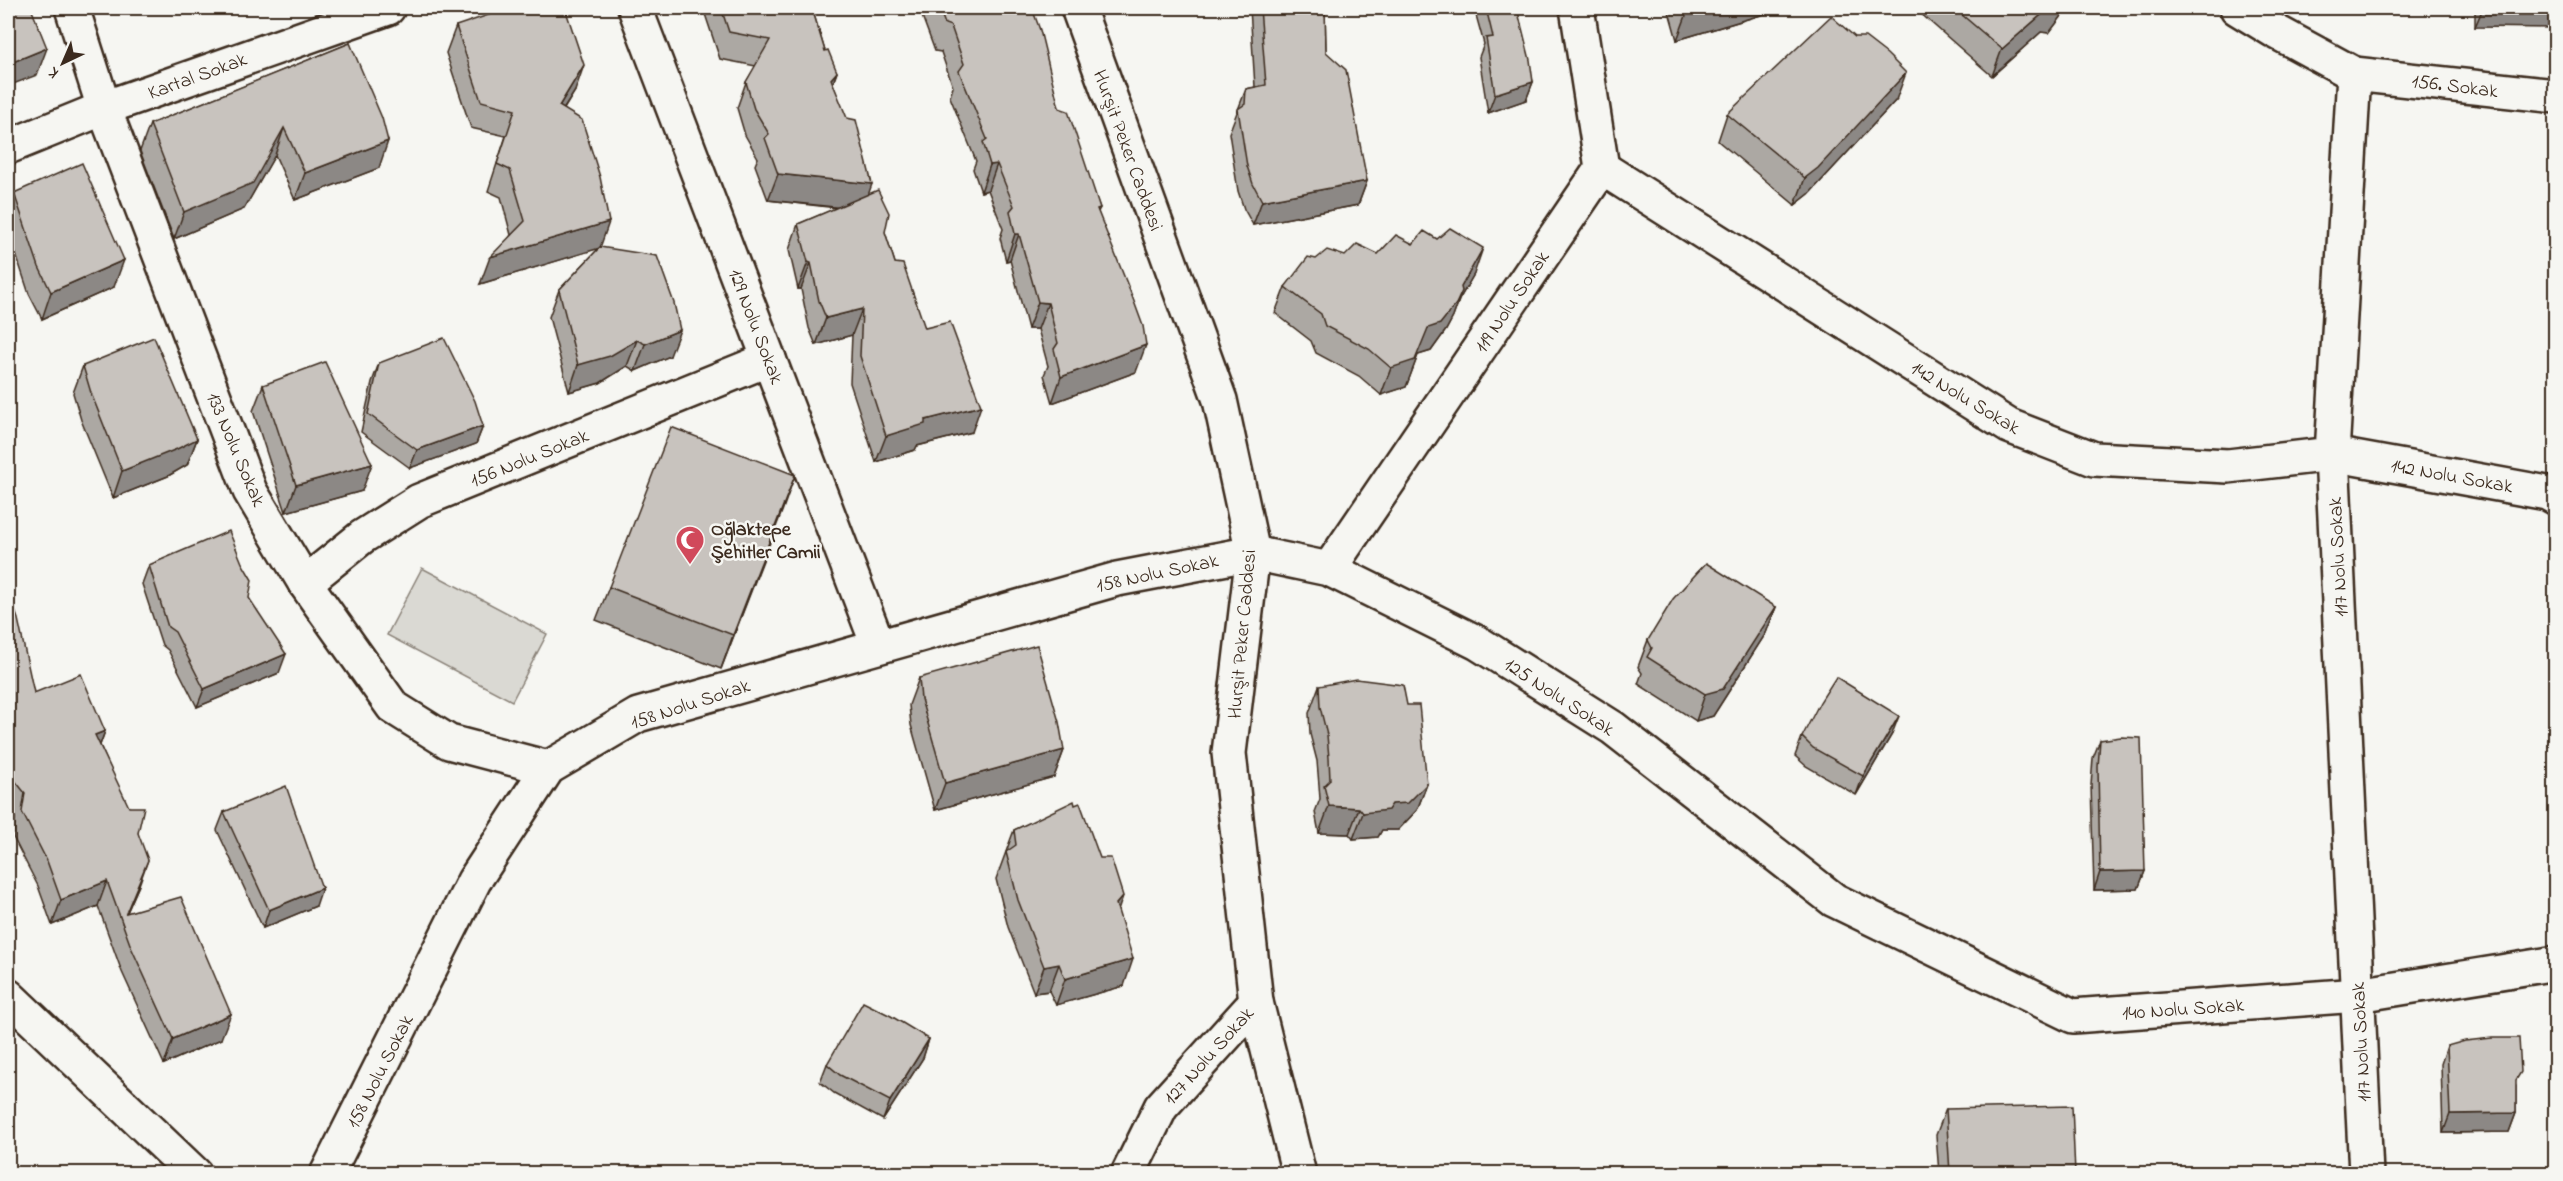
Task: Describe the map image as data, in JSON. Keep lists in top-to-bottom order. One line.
{"streets":{"street":["Kartal Sokak","156. Sokak","Hurşit Peker Caddesi","119 Nolu Sokak","129 Nolu Sokak","142 Nolu Sokak","133 Nolu Sokak","156 Nolu Sokak","117 Nolu Sokak","158 Nolu Sokak","125 Nolu Sokak","140 Nolu Sokak","127 Nolu Sokak"]},"crossings":[["Kartal Sokak","133 Nolu Sokak"],["156. Sokak","117 Nolu Sokak"],["Hurşit Peker Caddesi","158 Nolu Sokak"],["Hurşit Peker Caddesi","125 Nolu Sokak"],["Hurşit Peker Caddesi","127 Nolu Sokak"],["119 Nolu Sokak","142 Nolu Sokak"],["119 Nolu Sokak","125 Nolu Sokak"],["129 Nolu Sokak","156 Nolu Sokak"],["129 Nolu Sokak","158 Nolu Sokak"],["142 Nolu Sokak","117 Nolu Sokak"],["133 Nolu Sokak","156 Nolu Sokak"],["133 Nolu Sokak","158 Nolu Sokak"],["117 Nolu Sokak","140 Nolu Sokak"],["158 Nolu Sokak","125 Nolu Sokak"],["125 Nolu Sokak","140 Nolu Sokak"]],"places":{"mosque":["Oğlaktepe Şehitler Camii"]},"north":"bottom left"}
